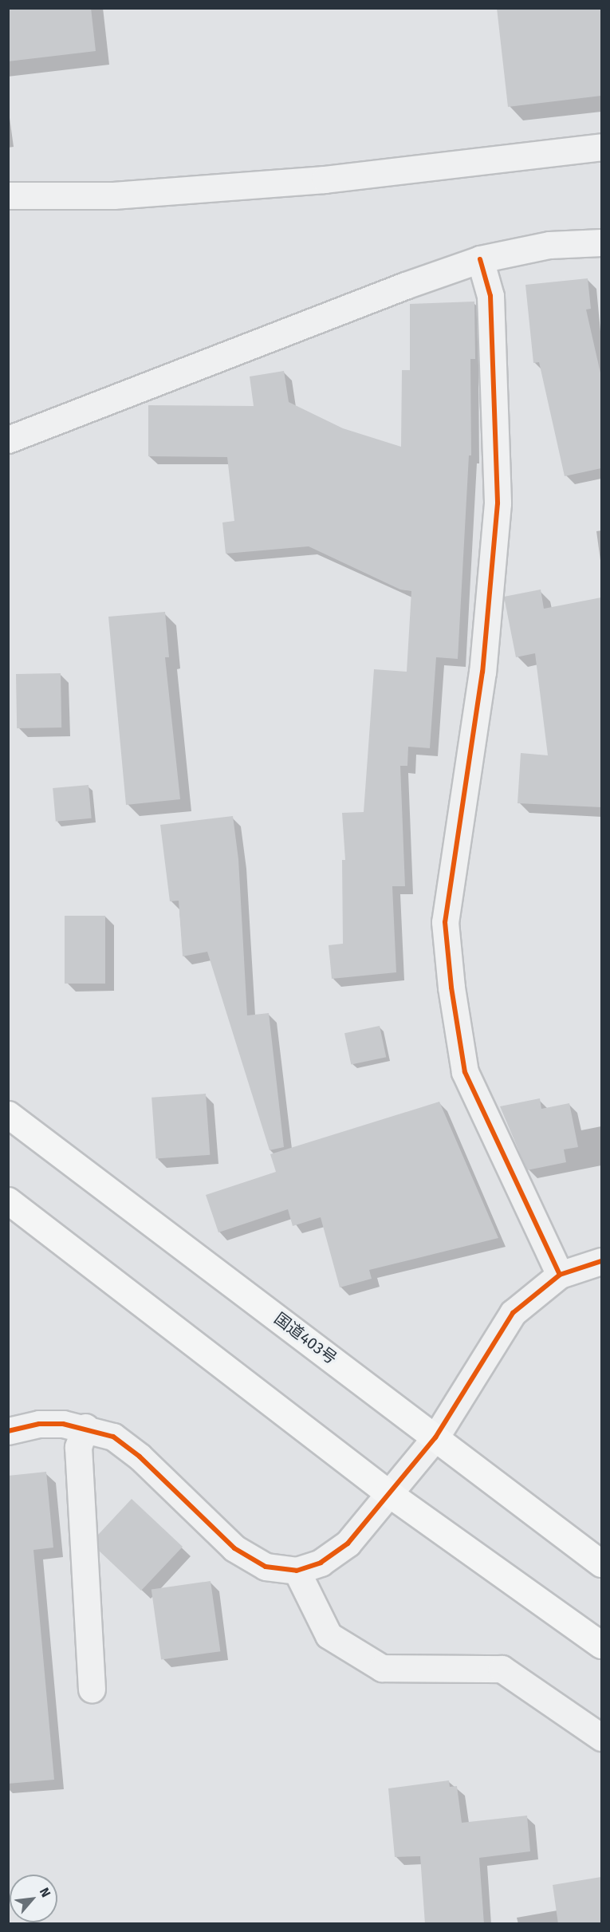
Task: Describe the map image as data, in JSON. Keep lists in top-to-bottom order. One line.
{"streets":{"highway":["国道403号"]},"north":"top right"}
